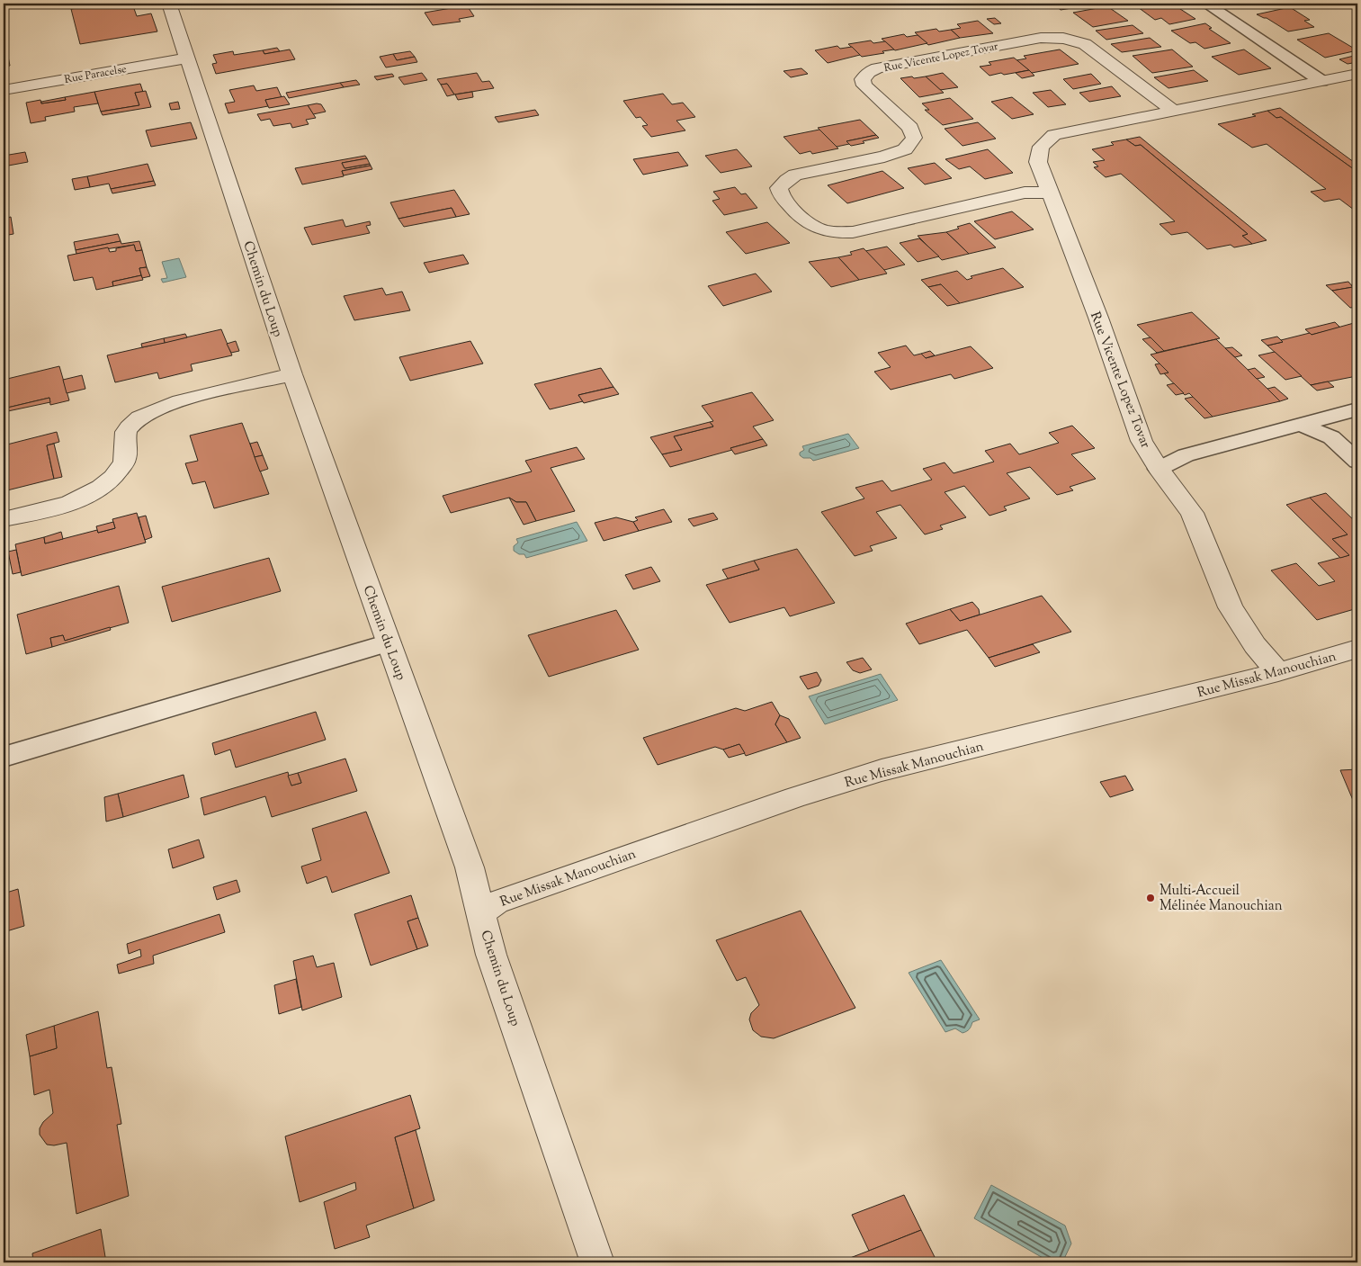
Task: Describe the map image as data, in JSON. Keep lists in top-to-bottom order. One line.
{"streets":{"street":["Rue Vicente Lopez Tovar","Rue Paracelse","Chemin du Loup","Rue Missak Manouchian"]},"crossings":[["Rue Vicente Lopez Tovar","Rue Missak Manouchian"],["Rue Paracelse","Chemin du Loup"],["Chemin du Loup","Rue Missak Manouchian"]],"places":["Multi-Accueil Mélinée Manouchian"]}
